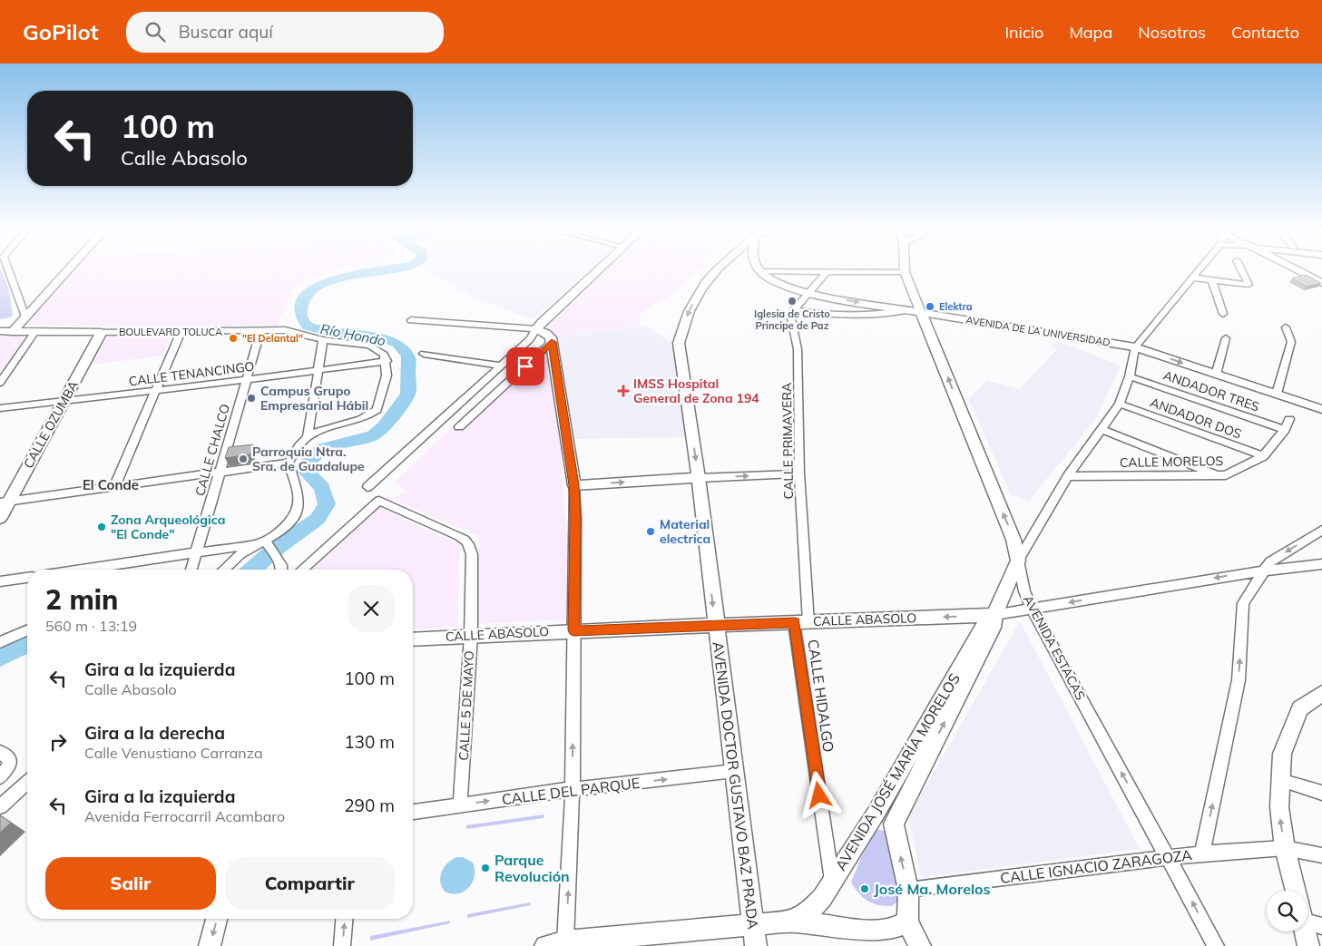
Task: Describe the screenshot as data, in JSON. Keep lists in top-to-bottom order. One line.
{"streets":{"main road":["AVENIDA DE LA UNIVERSIDAD","BOULEVARD TOLUCA","CALLE OZUMBA","CALLE ABASOLO","AVENIDA ESTACAS","AVENIDA JOSÉ MARÍA MORELOS","AVENIDA DOCTOR GUSTAVO BAZ PRADA"],"street":["CALLE TENANCINGO","ANDADOR TRES","ANDADOR DOS","CALLE PRIMAVERA","CALLE CHALCO","CALLE MORELOS","CALLE HIDALGO","CALLE 5 DE MAYO","CALLE DEL PARQUE","CALLE IGNACIO ZARAGOZA"]},"crossings":[["AVENIDA DE LA UNIVERSIDAD","AVENIDA ESTACAS"],["AVENIDA DE LA UNIVERSIDAD","AVENIDA JOSÉ MARÍA MORELOS"],["BOULEVARD TOLUCA","CALLE TENANCINGO"],["BOULEVARD TOLUCA","CALLE OZUMBA"],["BOULEVARD TOLUCA","CALLE CHALCO"],["CALLE TENANCINGO","CALLE OZUMBA"],["CALLE TENANCINGO","CALLE CHALCO"],["ANDADOR TRES","CALLE MORELOS"],["ANDADOR TRES","AVENIDA JOSÉ MARÍA MORELOS"],["ANDADOR DOS","CALLE MORELOS"],["ANDADOR DOS","AVENIDA JOSÉ MARÍA MORELOS"],["CALLE PRIMAVERA","CALLE ABASOLO"],["CALLE PRIMAVERA","CALLE HIDALGO"],["CALLE MORELOS","AVENIDA JOSÉ MARÍA MORELOS"],["CALLE ABASOLO","AVENIDA ESTACAS"],["CALLE ABASOLO","CALLE HIDALGO"],["CALLE ABASOLO","CALLE 5 DE MAYO"],["CALLE ABASOLO","AVENIDA JOSÉ MARÍA MORELOS"],["CALLE ABASOLO","AVENIDA DOCTOR GUSTAVO BAZ PRADA"],["AVENIDA ESTACAS","AVENIDA JOSÉ MARÍA MORELOS"],["AVENIDA ESTACAS","CALLE IGNACIO ZARAGOZA"],["CALLE HIDALGO","AVENIDA JOSÉ MARÍA MORELOS"],["CALLE 5 DE MAYO","CALLE DEL PARQUE"],["AVENIDA JOSÉ MARÍA MORELOS","CALLE IGNACIO ZARAGOZA"],["AVENIDA DOCTOR GUSTAVO BAZ PRADA","CALLE DEL PARQUE"]],"one_way":["CALLE ABASOLO","AVENIDA ESTACAS","AVENIDA DOCTOR GUSTAVO BAZ PRADA","CALLE DEL PARQUE"],"districts":["El Conde"],"water":["Río Hondo"],"places":{"other":["Iglesia de Cristo Principe de Paz","Elektra","\"El Delantal\"","Campus Grupo Empresarial Hábil","Parroquia Ntra. Sra. de Guadalupe","Zona Arqueológica \"El Conde\"","Material electrica","Parque Revolución","José Ma. Morelos"],"health":["IMSS Hospital General de Zona 194"]},"page":{"header":"GoPilot","search":"Buscar aquí","nav":["Inicio","Mapa","Nosotros","Contacto"],"turn":["100 m","Calle Abasolo"],"heading":["2 min","560 m · 13:19"],"list":[{"name":"Gira a la izquierda","note":"Calle Abasolo","value":"100 m"},{"name":"Gira a la derecha","note":"Calle Venustiano Carranza","value":"130 m"},{"name":"Gira a la izquierda","note":"Avenida Ferrocarril Acambaro","value":"290 m"}],"buttons":["Salir","Compartir"]}}
